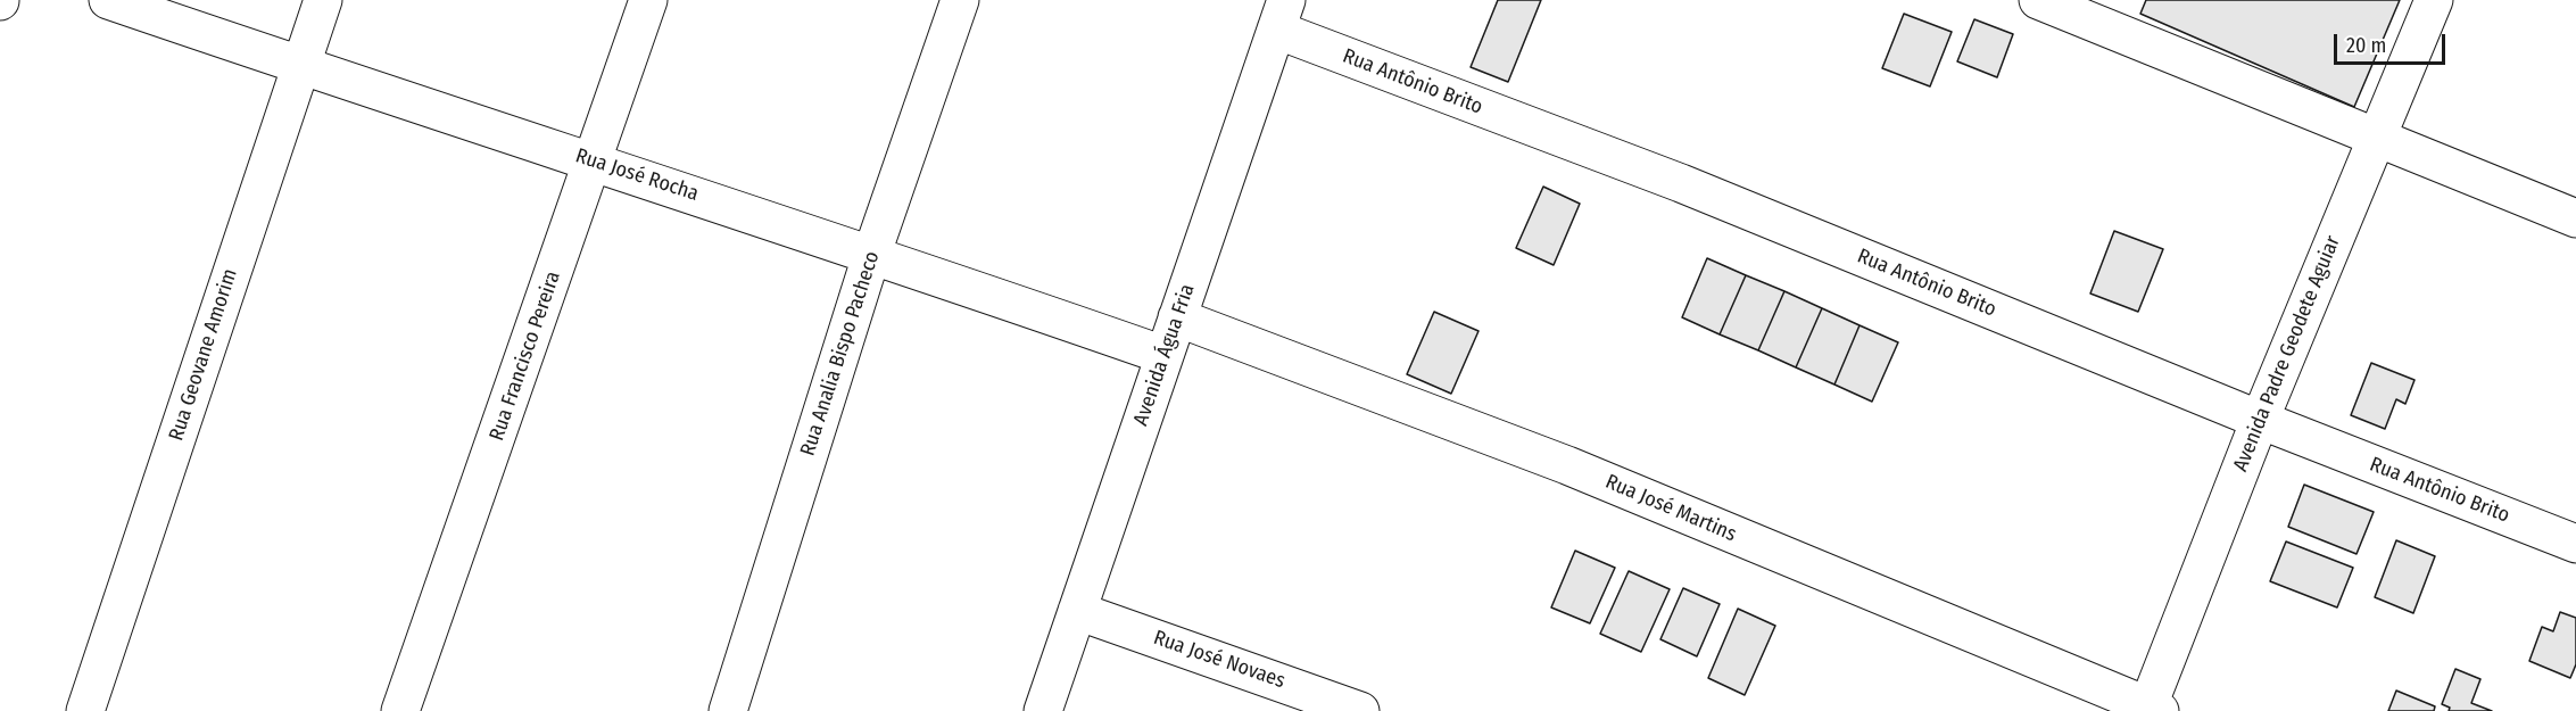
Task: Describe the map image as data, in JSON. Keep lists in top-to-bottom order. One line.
{"streets":{"street":["Rua Antônio Brito","Rua José Rocha","Rua Analia Bispo Pacheco","Avenida Padre Geodete Aguiar","Rua Geovane Amorim","Avenida Água Fria","Rua Francisco Pereira","Rua José Martins","Rua José Novaes"]},"crossings":[["Rua Antônio Brito","Avenida Padre Geodete Aguiar"],["Rua Antônio Brito","Avenida Água Fria"],["Rua José Rocha","Rua Analia Bispo Pacheco"],["Rua José Rocha","Rua Geovane Amorim"],["Rua José Rocha","Avenida Água Fria"],["Rua José Rocha","Rua Francisco Pereira"],["Avenida Padre Geodete Aguiar","Rua José Martins"],["Avenida Água Fria","Rua José Martins"],["Avenida Água Fria","Rua José Novaes"]],"scale_bar":"20 m"}
